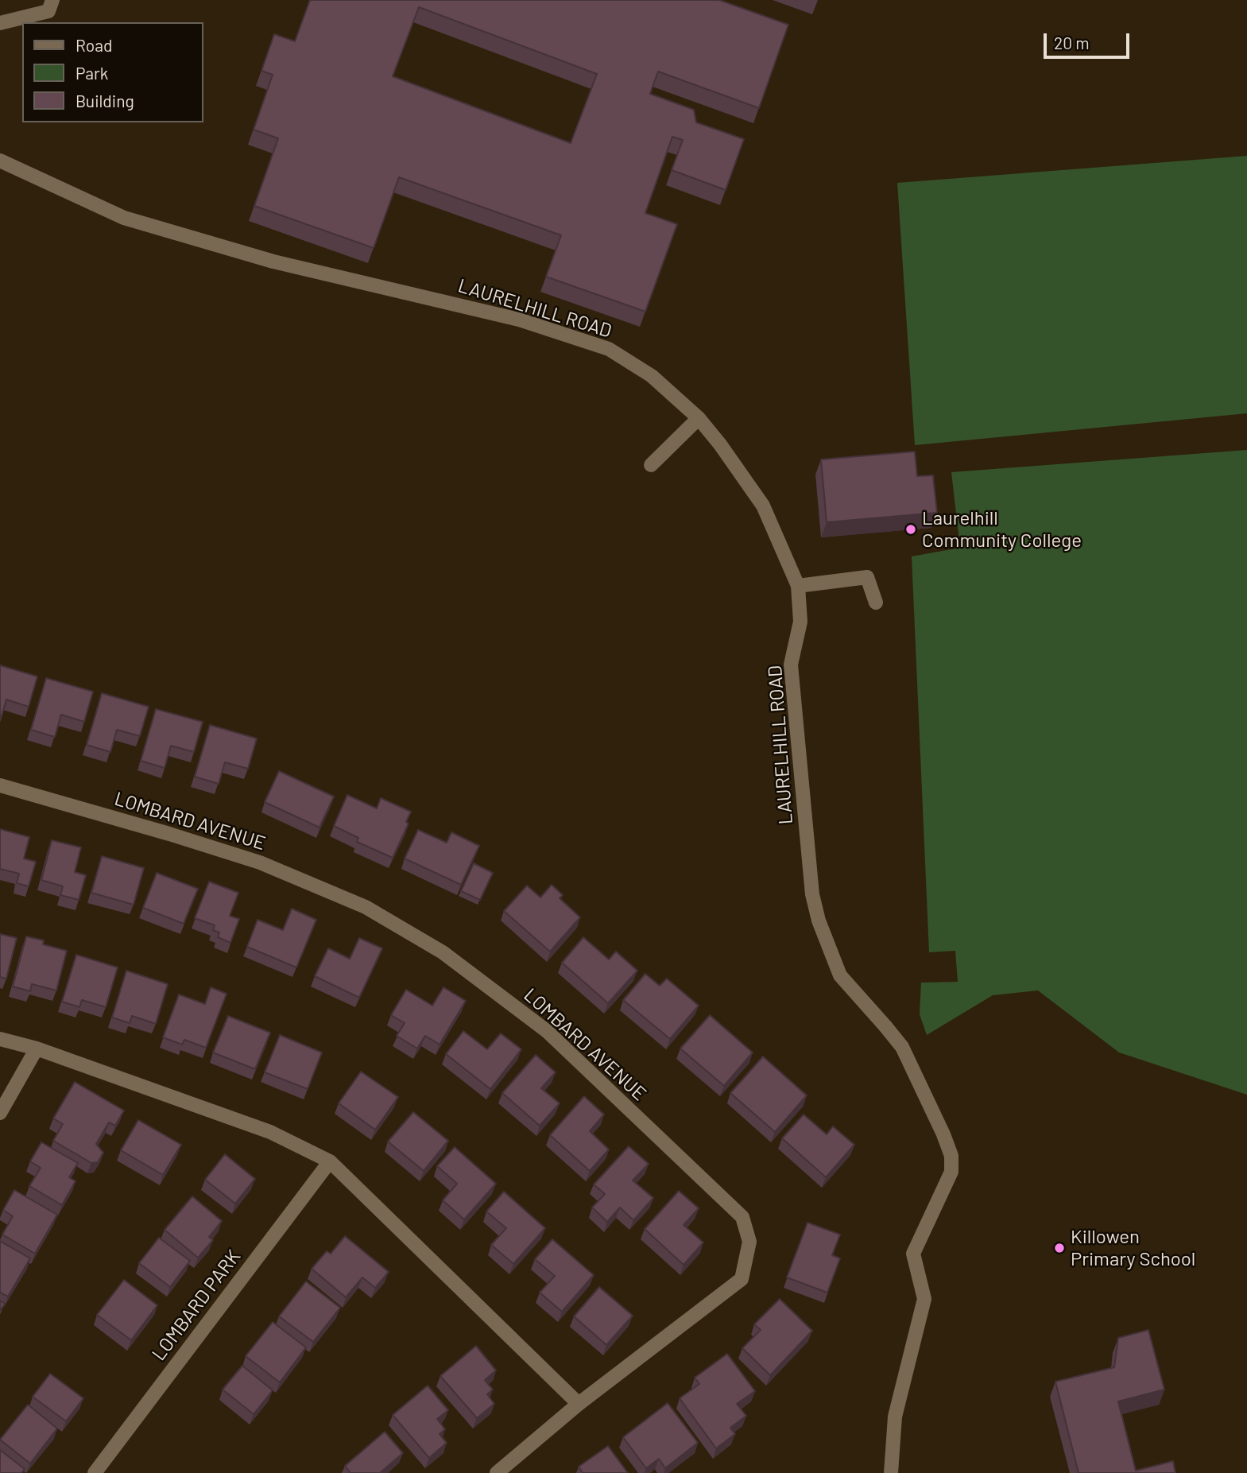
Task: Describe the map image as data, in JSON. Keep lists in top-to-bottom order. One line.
{"streets":{"street":["LAURELHILL ROAD","LOMBARD AVENUE","LOMBARD PARK"]},"places":["Laurelhill Community College","Killowen Primary School"],"legend":["Road","Park","Building"],"scale_bar":"20 m"}
